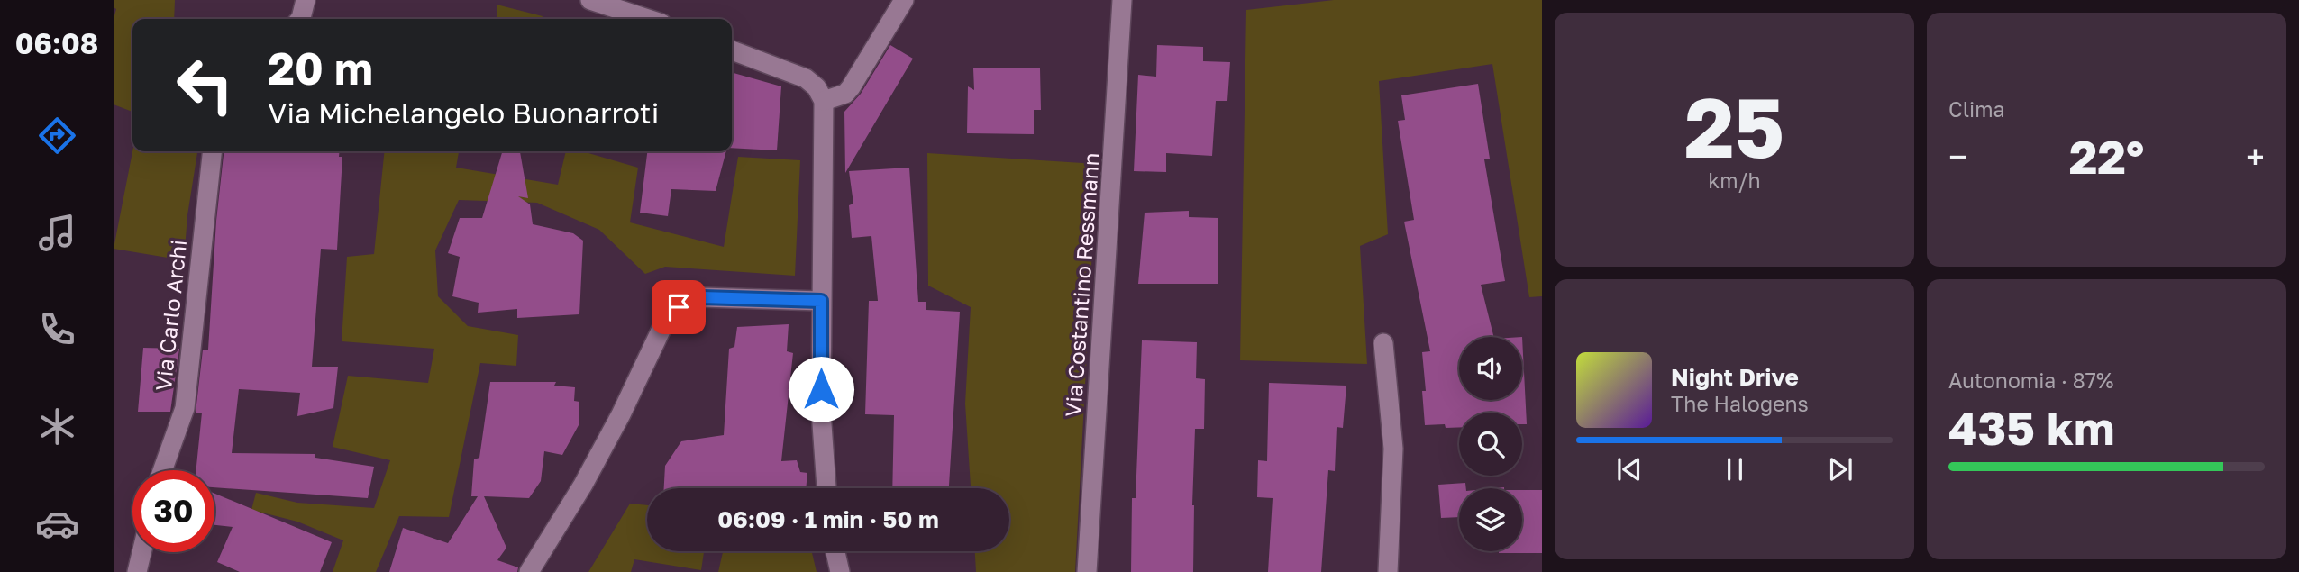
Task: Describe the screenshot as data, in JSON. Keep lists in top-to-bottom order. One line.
{"streets":{"street":["Via Costantino Ressmann","Via Carlo Archi"]},"page":{"tabs":"06:08","tile":[["25","km/h"],"Clima",["Autonomia · 87%","435 km"]],"turn":["20 m","Via Michelangelo Buonarroti"],"heat":["−","22°","+"],"song":["Night Drive","The Halogens"],"limit":"30","trip":"06:09 · 1 min · 50 m"}}
